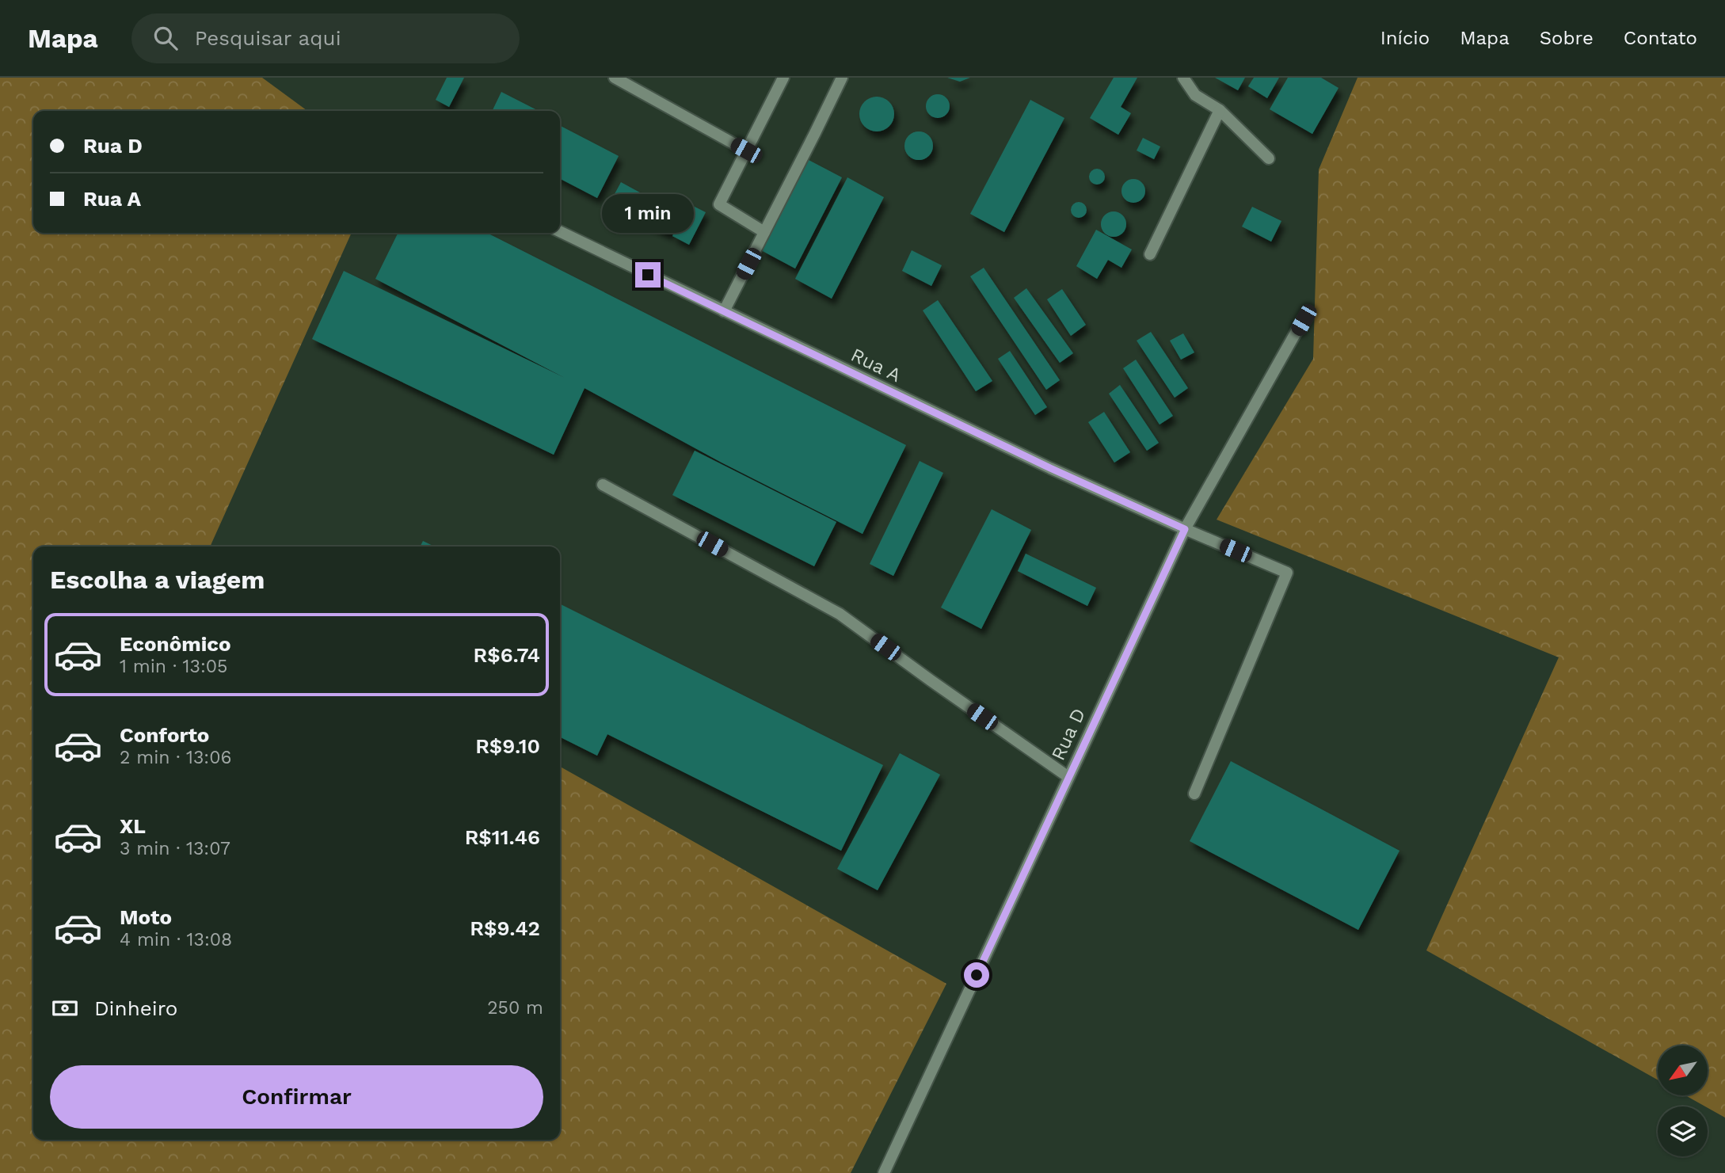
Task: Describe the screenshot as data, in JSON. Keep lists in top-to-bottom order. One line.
{"streets":{"street":["Rua A","Rua D"]},"crossings":[["Rua A","Rua D"]],"north":"bottom left","page":{"header":"Mapa","search":"Pesquisar aqui","nav":["Início","Mapa","Sobre","Contato"],"banner":["Rua D","Rua A"],"bubble":"1 min","heading":"Escolha a viagem","list":[{"name":"Econômico","note":"1 min · 13:05","value":"R$6.74"},{"name":"Conforto","note":"2 min · 13:06","value":"R$9.10"},{"name":"XL","note":"3 min · 13:07","value":"R$11.46"},{"name":"Moto","note":"4 min · 13:08","value":"R$9.42"}],"pay":["Dinheiro","250 m"],"buttons":"Confirmar"}}
